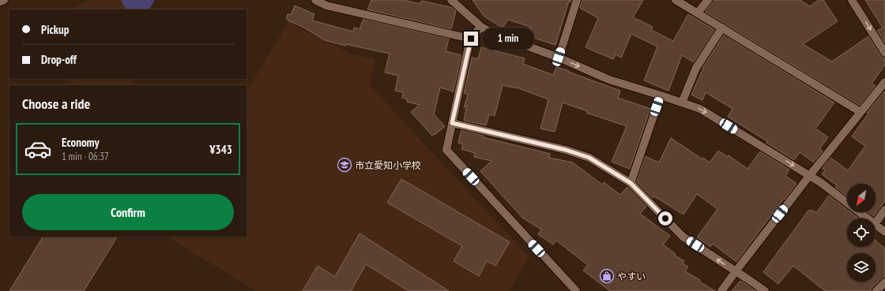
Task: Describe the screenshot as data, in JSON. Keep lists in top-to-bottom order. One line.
{"places":{"school or university":["市立愛知小学校"],"shop":["やすい"]},"north":"bottom left","page":{"banner":["Pickup","Drop-off"],"bubble":"1 min","heading":"Choose a ride","list":[{"name":"Economy","note":"1 min · 06:37","value":"¥343"}],"buttons":"Confirm"}}
